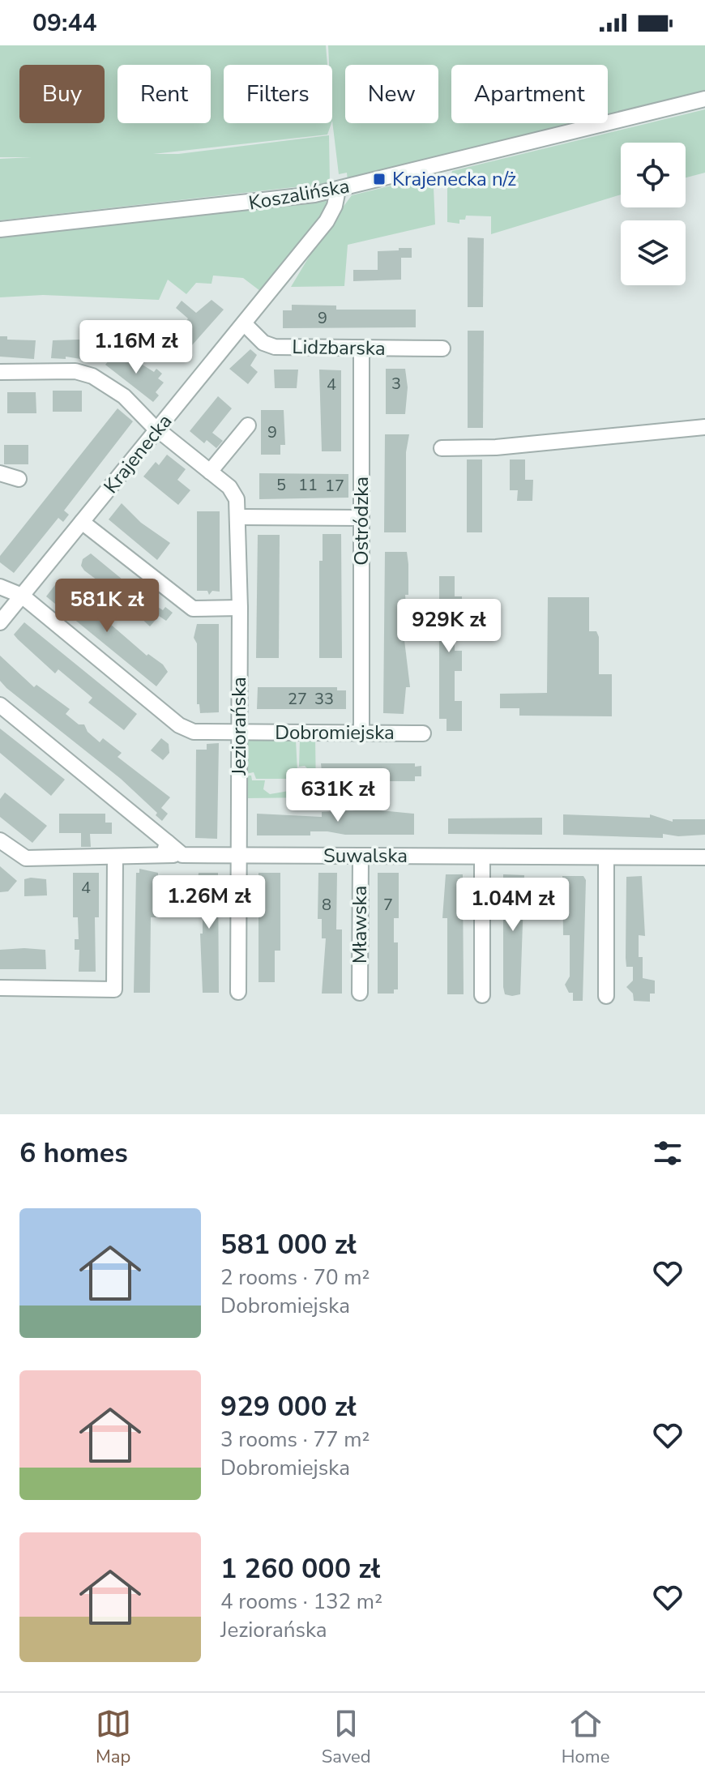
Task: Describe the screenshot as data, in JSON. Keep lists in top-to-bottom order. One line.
{"streets":{"street":["Koszalińska","Lidzbarska","Krajenecka","Ostródzka","Jeziorańska","Dobromiejska","Suwalska","Mławska"]},"crossings":[["Koszalińska","Krajenecka"],["Lidzbarska","Krajenecka"],["Lidzbarska","Ostródzka"],["Krajenecka","Jeziorańska"],["Krajenecka","Dobromiejska"],["Ostródzka","Dobromiejska"],["Jeziorańska","Dobromiejska"],["Jeziorańska","Suwalska"],["Suwalska","Mławska"]],"places":{"transit":["Krajenecka n/ż"]},"house_numbers":["9","3","4","9","5","11","17","27","33","4","8","7"],"page":{"status":"09:44","chip":["Buy","Rent","Filters","New","Apartment"],"price":["1.16M zł","581K zł","929K zł","631K zł","1.26M zł","1.04M zł"],"heading":"6 homes","list":[{"name":"581 000 zł","note":"2 rooms · 70 m² · Dobromiejska"},{"name":"929 000 zł","note":"3 rooms · 77 m² · Dobromiejska"},{"name":"1 260 000 zł","note":"4 rooms · 132 m² · Jeziorańska"}],"tabs":["Map","Saved","Home"]}}
